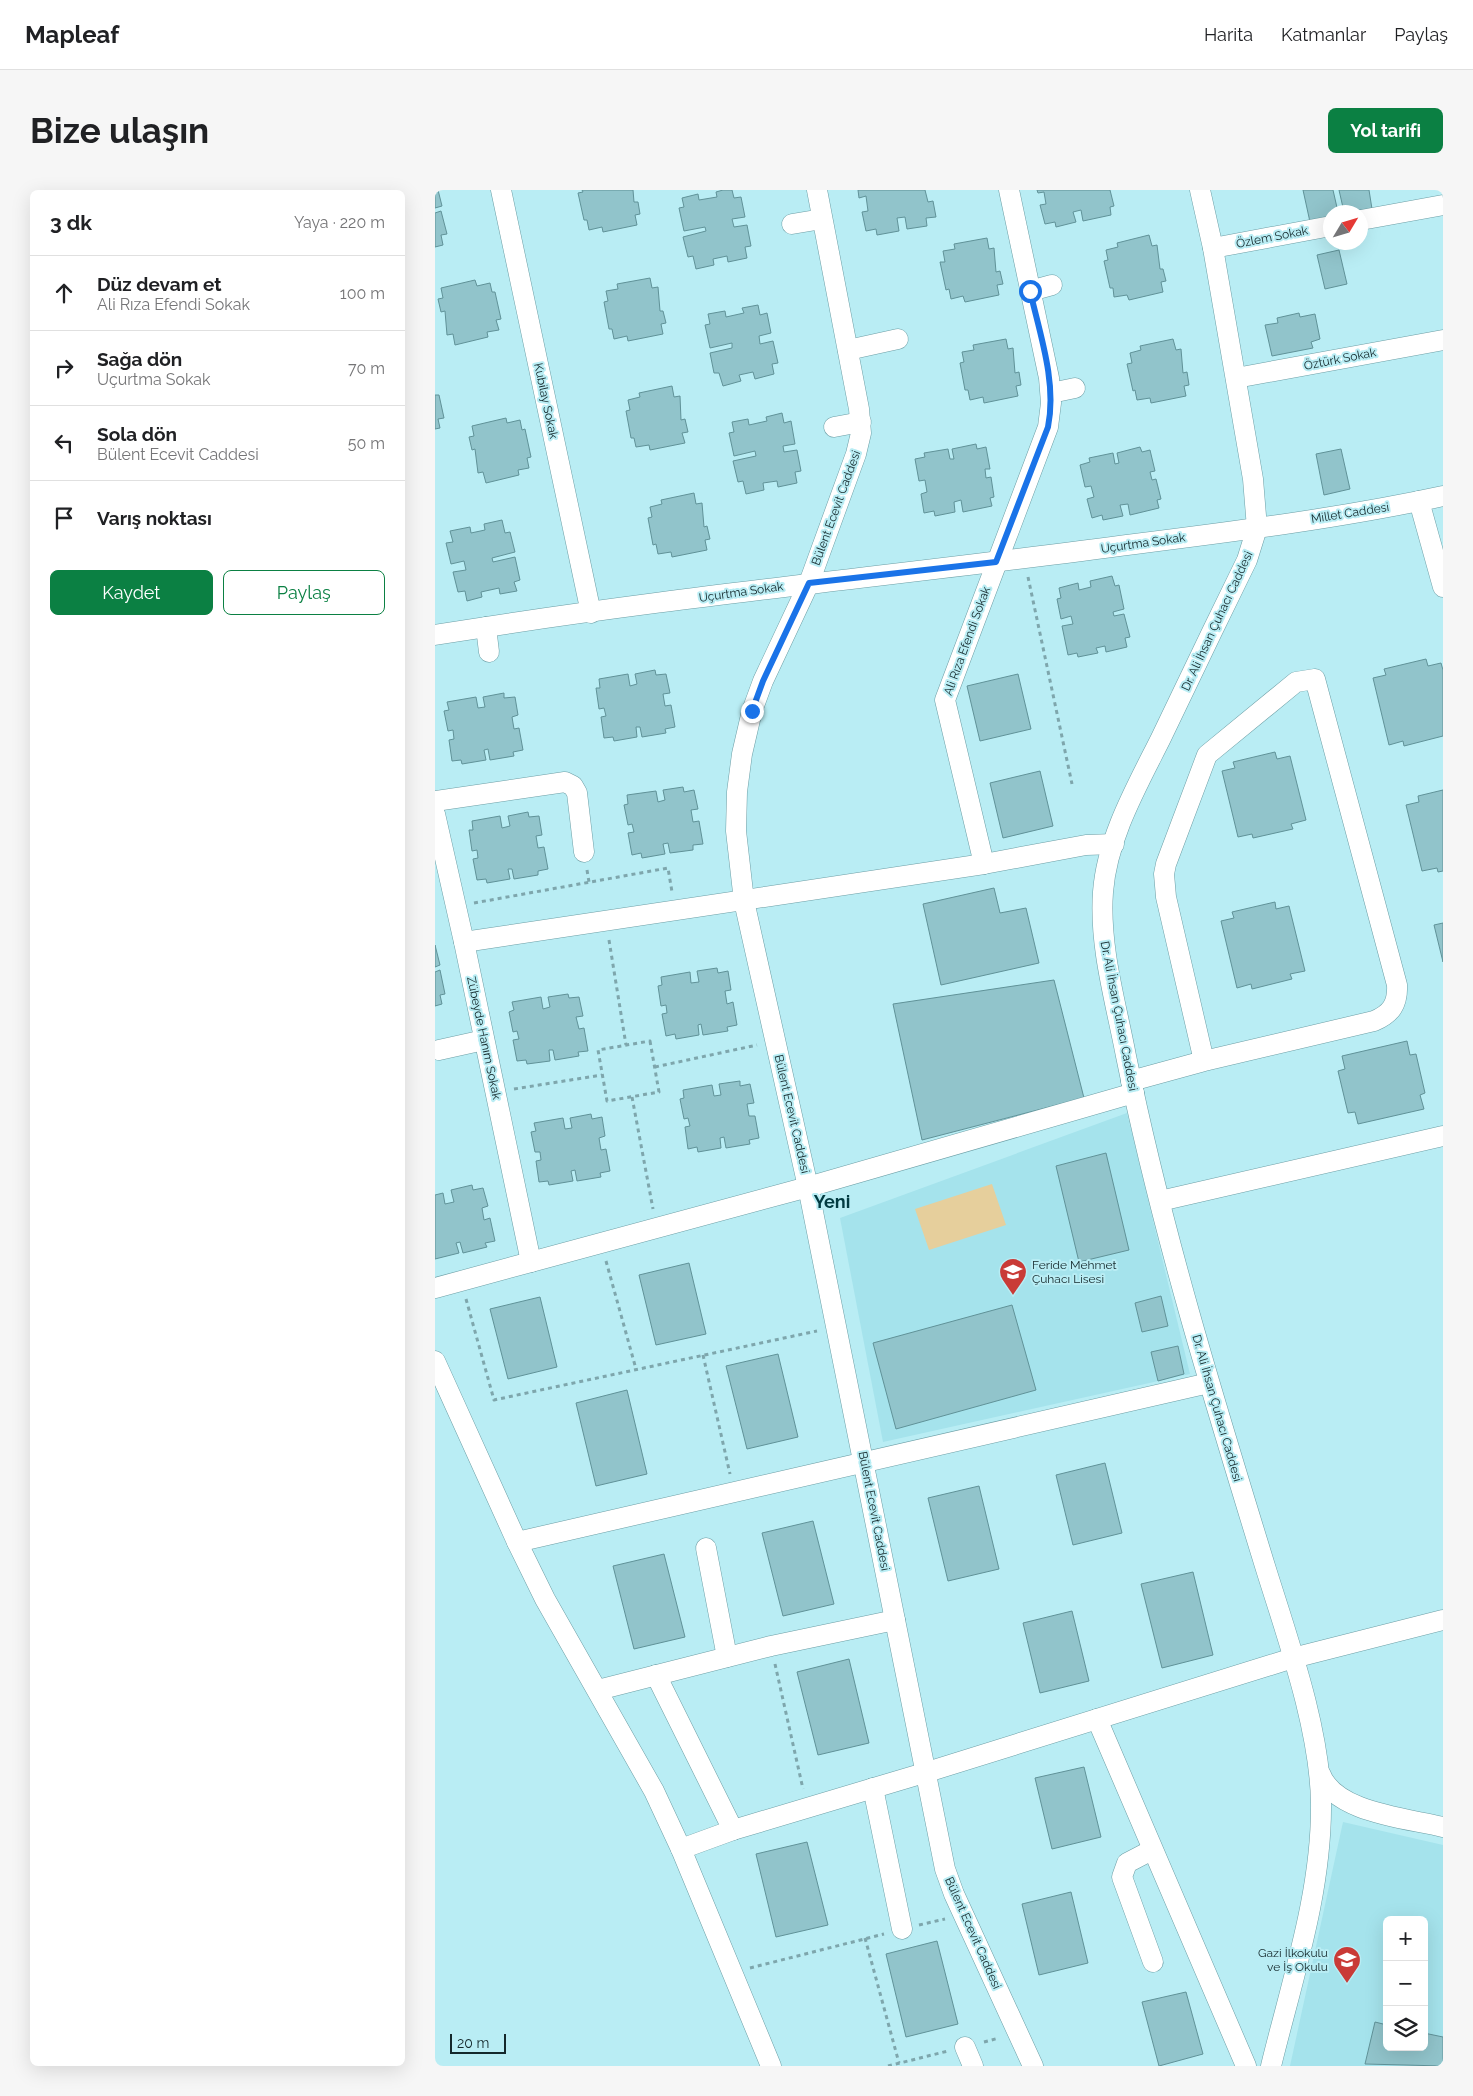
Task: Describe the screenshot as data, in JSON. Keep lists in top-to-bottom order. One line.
{"streets":{"street":["Özlem Sokak","Öztürk Sokak","Kubilay Sokak","Bülent Ecevit Caddesi","Millet Caddesi","Uçurtma Sokak","Dr. Ali İhsan Çuhacı Caddesi","Ali Rıza Efendi Sokak","Zübeyde Hanım Sokak"]},"crossings":[["Özlem Sokak","Dr. Ali İhsan Çuhacı Caddesi"],["Öztürk Sokak","Dr. Ali İhsan Çuhacı Caddesi"],["Kubilay Sokak","Uçurtma Sokak"],["Bülent Ecevit Caddesi","Uçurtma Sokak"],["Millet Caddesi","Uçurtma Sokak"],["Millet Caddesi","Dr. Ali İhsan Çuhacı Caddesi"],["Uçurtma Sokak","Dr. Ali İhsan Çuhacı Caddesi"],["Uçurtma Sokak","Ali Rıza Efendi Sokak"]],"districts":["Yeni"],"places":{"school or university":["Feride Mehmet Çuhacı Lisesi","Gazi İlkokulu ve İş Okulu"]},"scale_bar":"20 m","north":"top right","page":{"header":"Mapleaf","nav":["Harita","Katmanlar","Paylaş"],"buttons":["Yol tarifi",["Kaydet","Paylaş"]],"title":"Bize ulaşın","heading":["3 dk","Yaya · 220 m"],"list":[["Düz devam et","Ali Rıza Efendi Sokak","100 m"],["Sağa dön","Uçurtma Sokak","70 m"],["Sola dön","Bülent Ecevit Caddesi","50 m"],"Varış noktası"],"map_buttons":["+","−"],"scale":"20 m"}}
